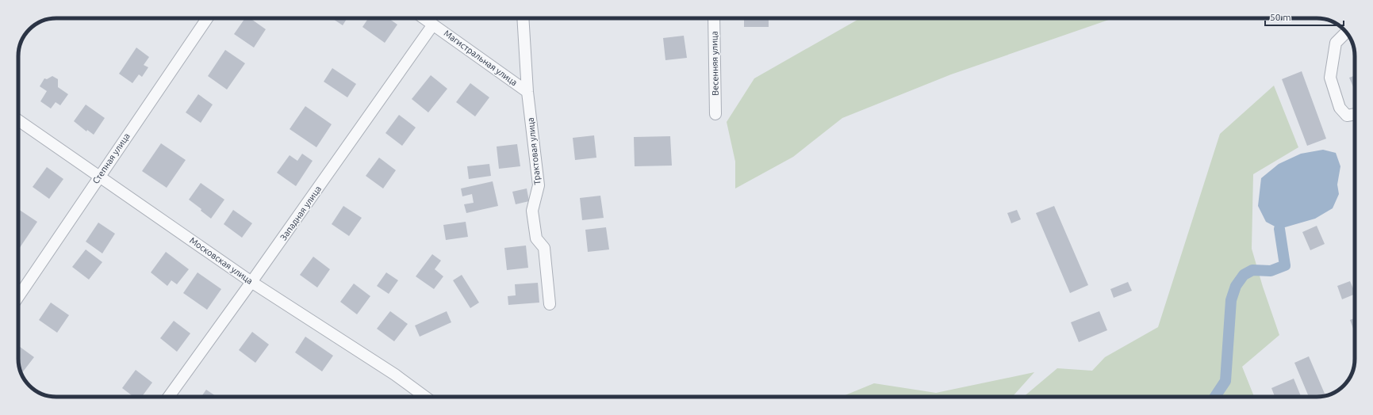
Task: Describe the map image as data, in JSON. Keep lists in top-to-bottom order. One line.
{"streets":{"street":["Магистральная улица","Весенняя улица","Трактовая улица","Степная улица","Западная улица","Московская улица"]},"crossings":[["Магистральная улица","Трактовая улица"],["Магистральная улица","Западная улица"],["Степная улица","Московская улица"],["Западная улица","Московская улица"]],"scale_bar":"50 m"}
